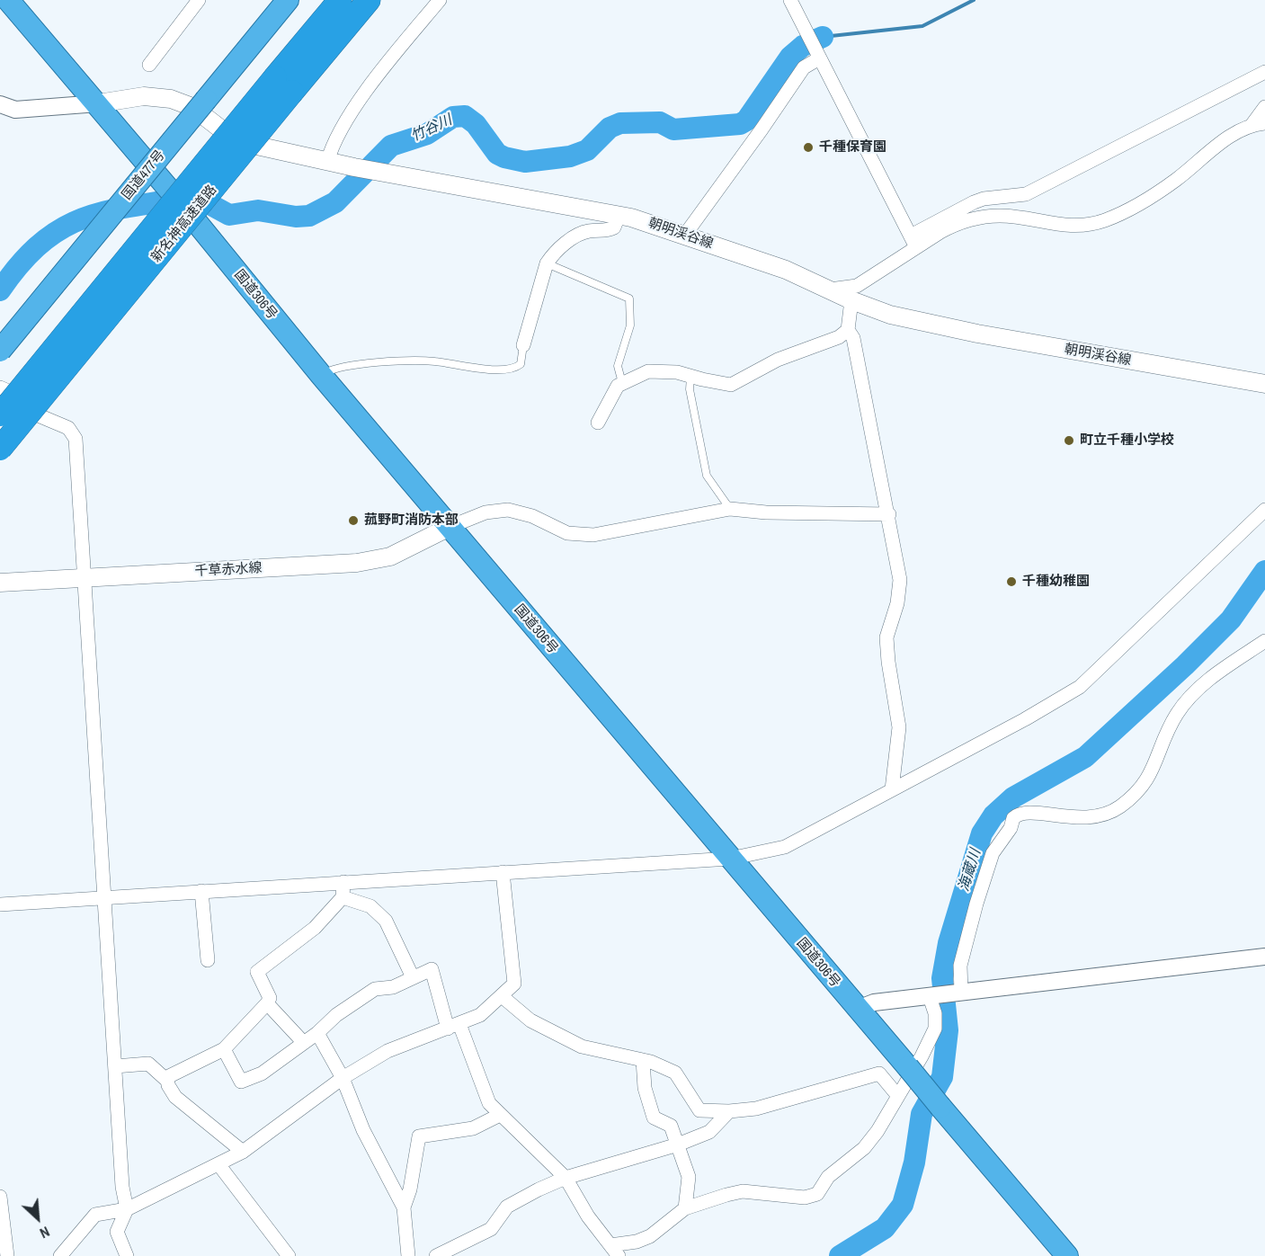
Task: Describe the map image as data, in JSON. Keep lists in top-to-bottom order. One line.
{"streets":{"highway":["国道477号","新名神高速道路","国道306号"],"main road":["朝明渓谷線","千草赤水線"]},"crossings":[["朝明渓谷線","国道306号"],["国道306号","千草赤水線"]],"water":["竹谷川","海蔵川"],"places":["千種保育園","町立千種小学校","菰野町消防本部","千種幼稚園"],"north":"bottom right"}
